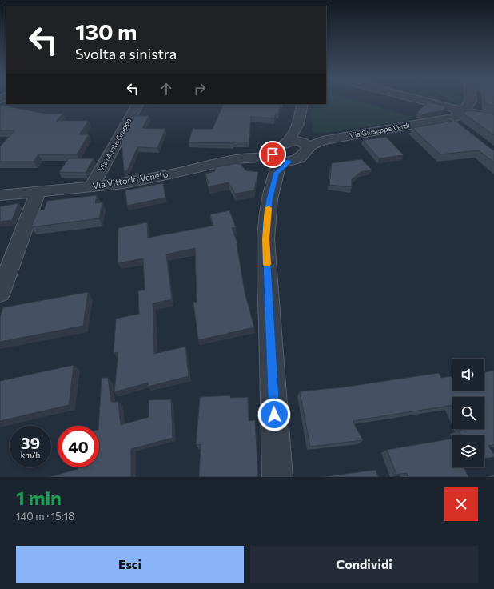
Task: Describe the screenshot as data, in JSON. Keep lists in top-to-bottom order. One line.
{"streets":{"street":["Via Giuseppe Verdi","Via Monte Grappa","Via Vittorio Veneto"]},"crossings":[["Via Giuseppe Verdi","Via Vittorio Veneto"],["Via Monte Grappa","Via Vittorio Veneto"]],"page":{"turn":["130 m","Svolta a sinistra"],"speed":"39 km/h","limit":"40","heading":["1 min","140 m · 15:18"],"buttons":["Esci","Condividi"]}}
